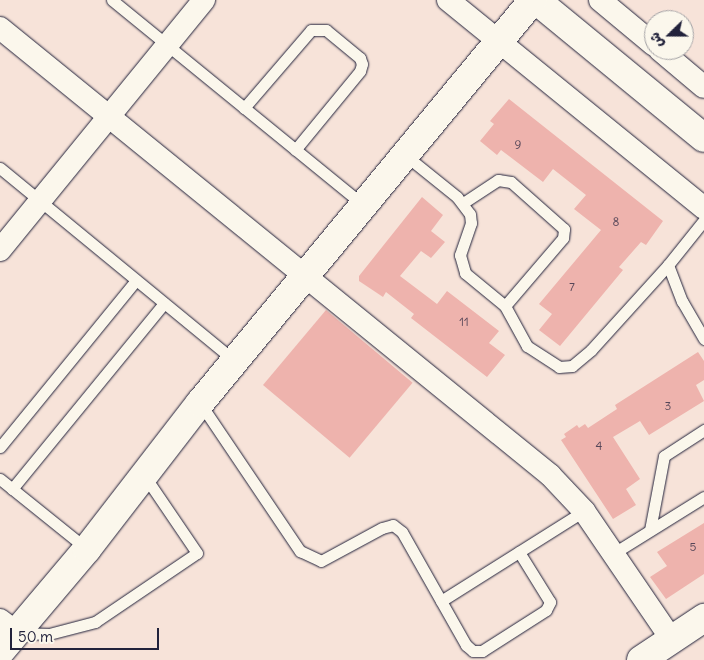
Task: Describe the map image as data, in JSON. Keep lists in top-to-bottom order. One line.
{"house_numbers":["9","8","7","11","3","4","5"],"scale_bar":"50 m","north":"left"}
